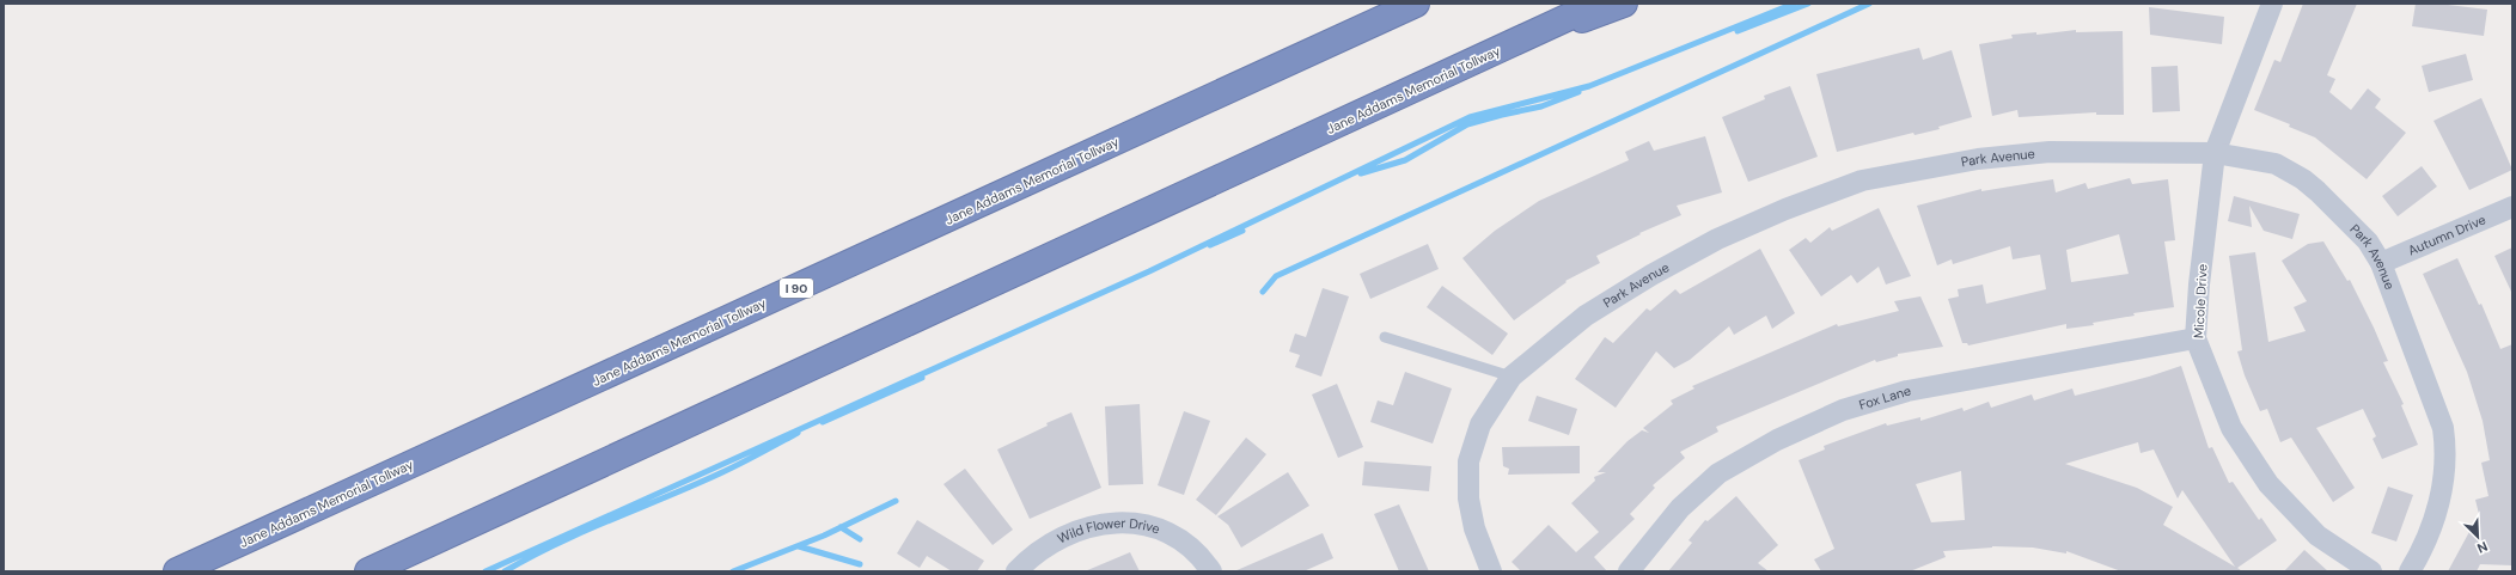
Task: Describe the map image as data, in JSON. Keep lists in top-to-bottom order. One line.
{"streets":{"highway":["Jane Addams Memorial Tollway","I 90"],"street":["Park Avenue","Autumn Drive","Micole Drive","Fox Lane","Wild Flower Drive"]},"crossings":[["Park Avenue","Autumn Drive"],["Park Avenue","Micole Drive"],["Micole Drive","Fox Lane"]],"north":"bottom right"}
